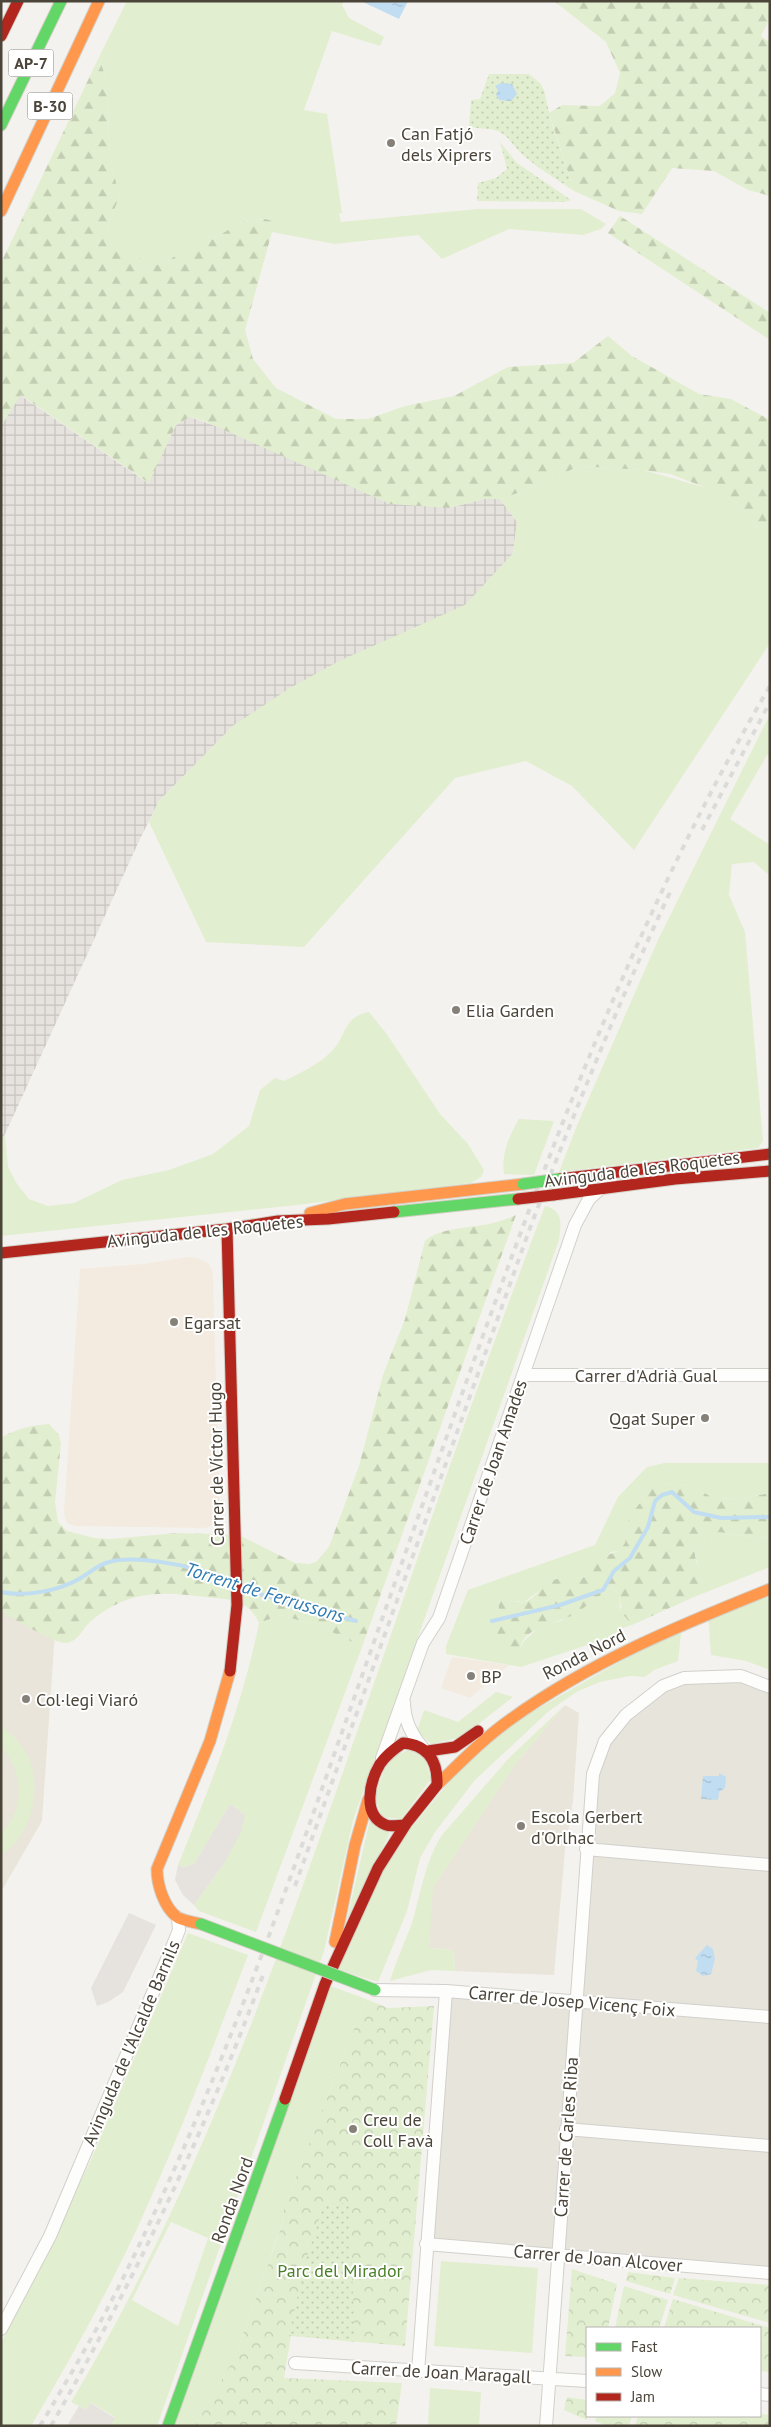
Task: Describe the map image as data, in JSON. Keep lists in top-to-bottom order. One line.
{"streets":{"main road":["AP-7","B-30","Avinguda de les Roquetes","Carrer de Víctor Hugo","Ronda Nord","Avinguda de l'Alcalde Barnils"],"street":["Carrer d'Adrià Gual","Carrer de Joan Amades","Carrer de Josep Vicenç Foix","Carrer de Carles Riba","Carrer de Joan Alcover","Carrer de Joan Maragall"]},"crossings":[["Avinguda de les Roquetes","Carrer de Joan Amades"],["Avinguda de les Roquetes","Carrer de Víctor Hugo"],["Carrer d'Adrià Gual","Carrer de Joan Amades"],["Carrer de Joan Amades","Ronda Nord"],["Carrer de Víctor Hugo","Avinguda de l'Alcalde Barnils"],["Carrer de Josep Vicenç Foix","Avinguda de l'Alcalde Barnils"],["Carrer de Josep Vicenç Foix","Carrer de Carles Riba"],["Carrer de Carles Riba","Carrer de Joan Alcover"],["Carrer de Carles Riba","Carrer de Joan Maragall"]],"water":["Torrent de Ferrussons"],"parks":["Parc del Mirador"],"places":["Can Fatjó dels Xiprers","Elia Garden","Egarsat","Qgat Super","BP","Col·legi Viaró","Escola Gerbert d'Orlhac","Creu de Coll Favà"],"legend":["Fast","Slow","Jam"]}
